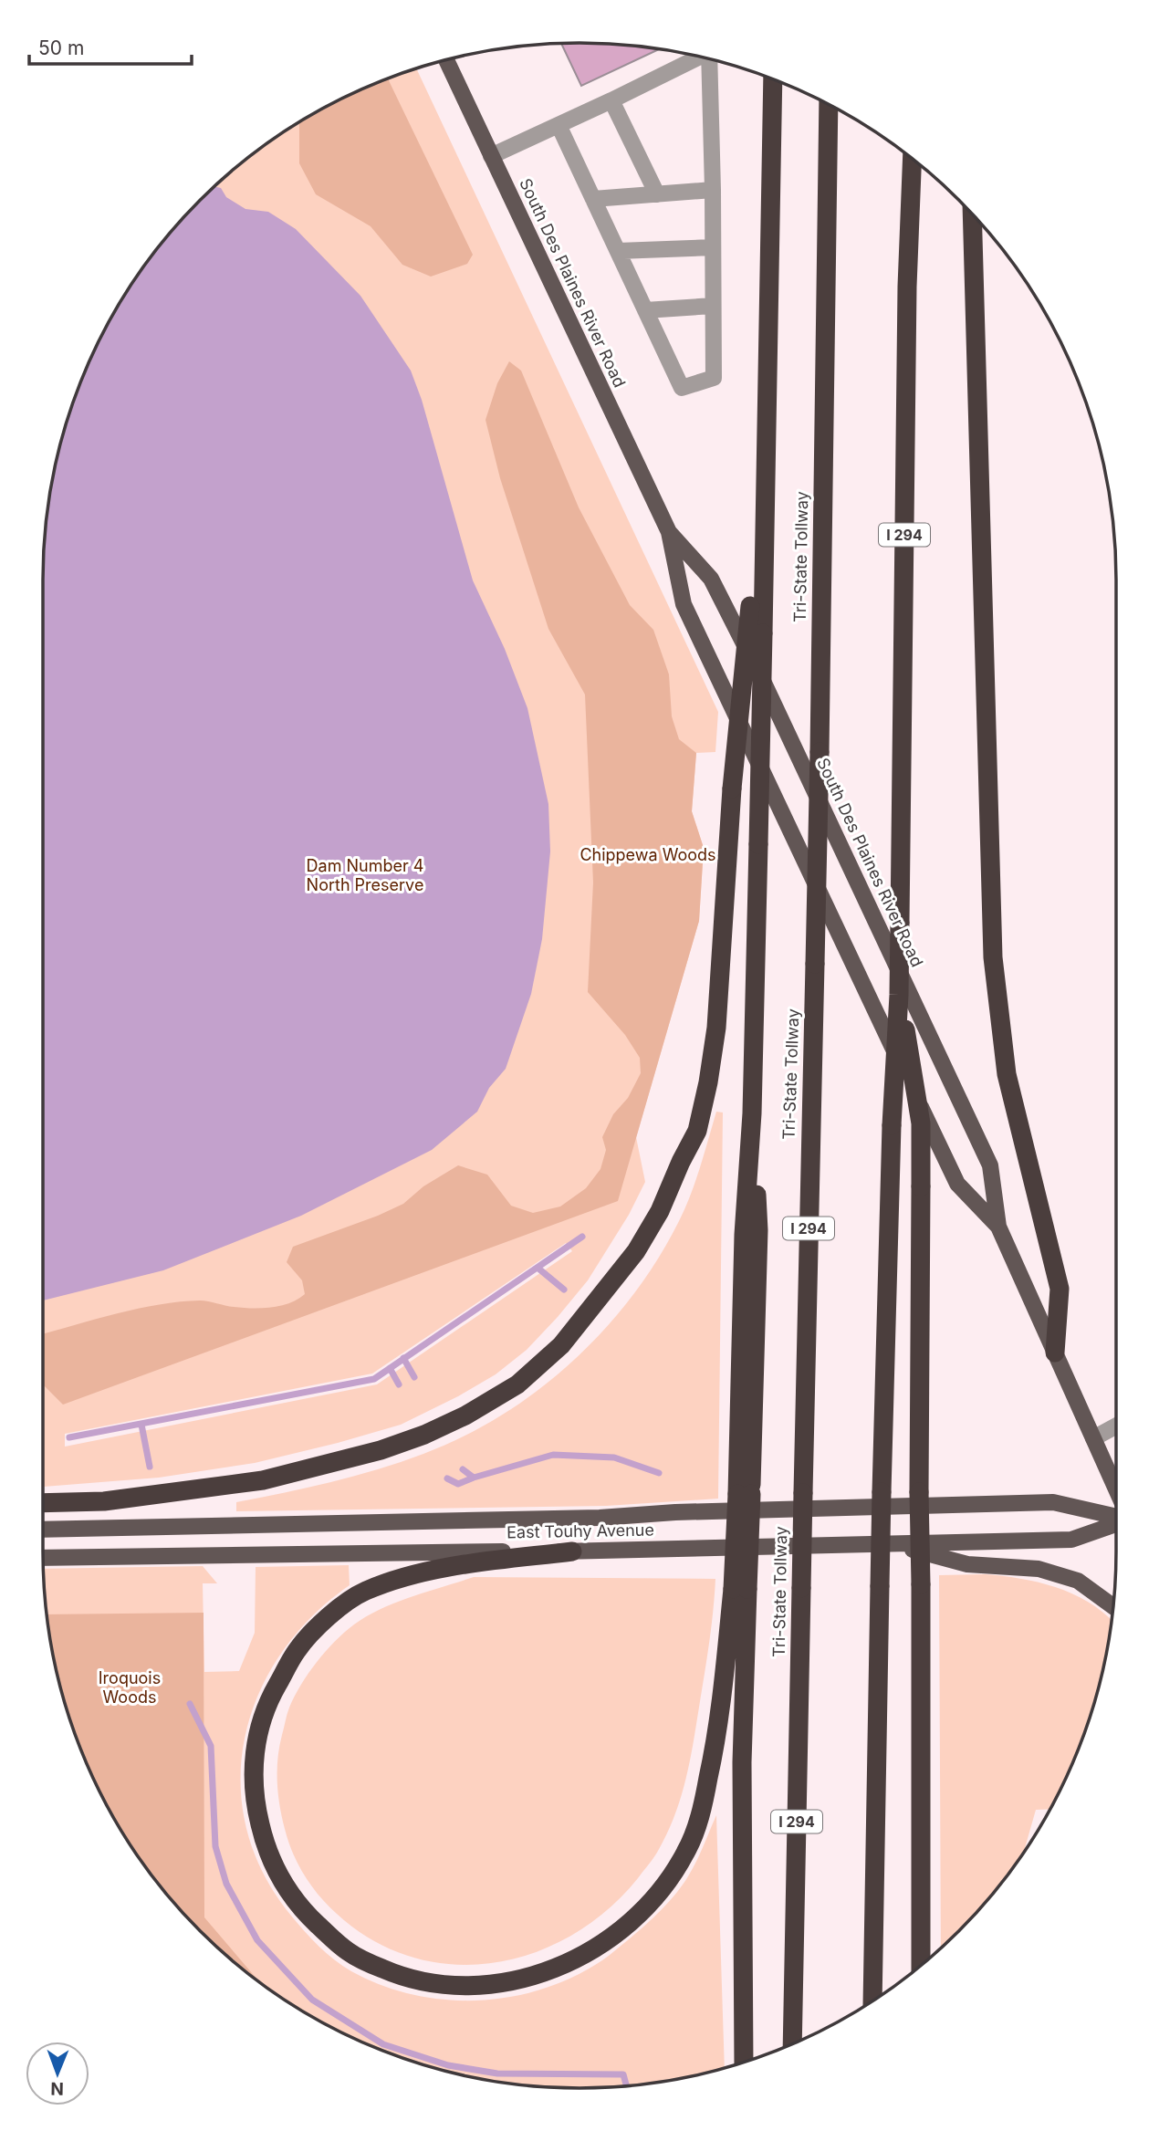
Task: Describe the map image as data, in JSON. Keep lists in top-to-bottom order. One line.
{"streets":{"highway":["I 294","Tri-State Tollway"],"main road":["South Des Plaines River Road","East Touhy Avenue"]},"parks":["Chippewa Woods","Dam Number 4 North Preserve","Iroquois Woods"],"scale_bar":"50 m","north":"bottom"}
